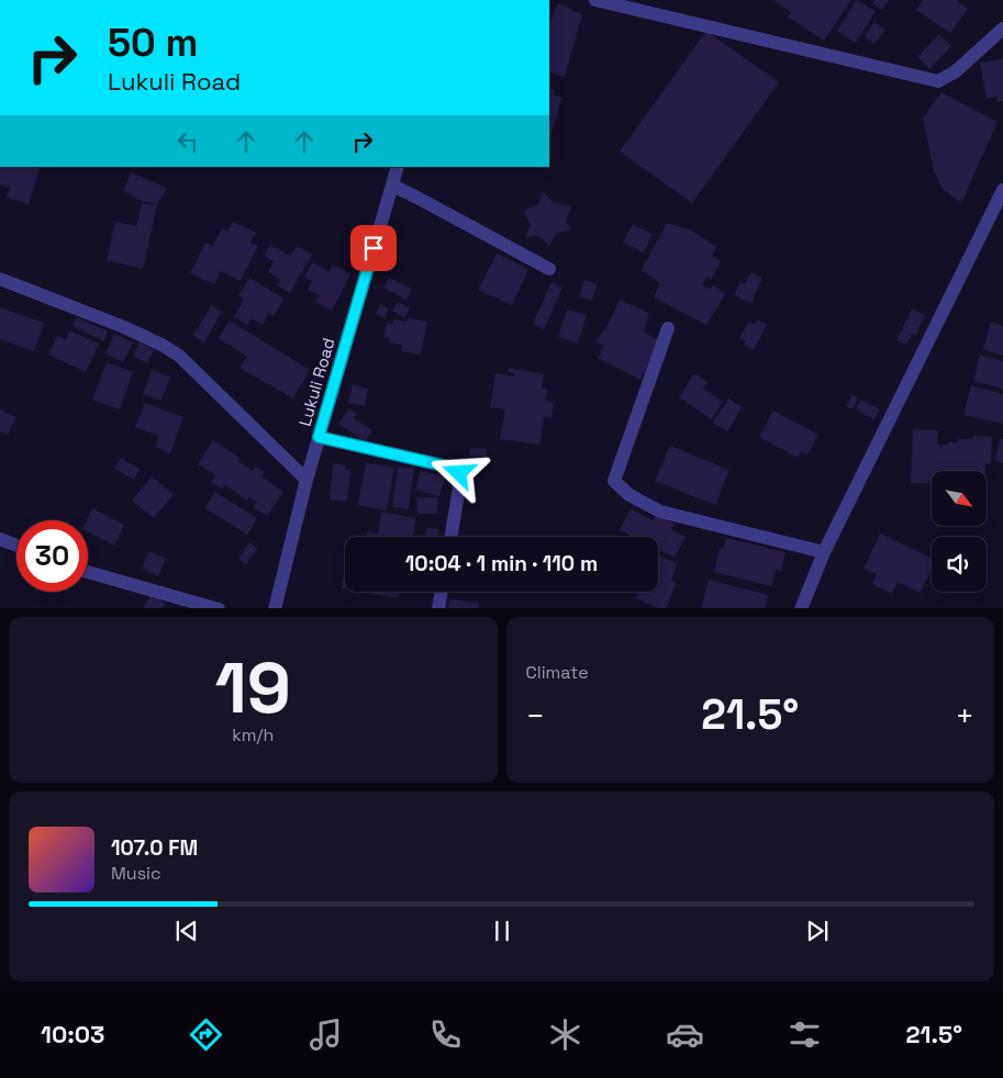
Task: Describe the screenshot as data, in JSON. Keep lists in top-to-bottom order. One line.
{"streets":{"street":["Lukuli Road"]},"north":"bottom right","page":{"turn":["50 m","Lukuli Road"],"limit":"30","trip":"10:04 · 1 min · 110 m","tile":[["19","km/h"],"Climate"],"heat":["−","21.5°","+"],"song":["107.0 FM","Music"],"tabs":["10:03","21.5°"]}}
